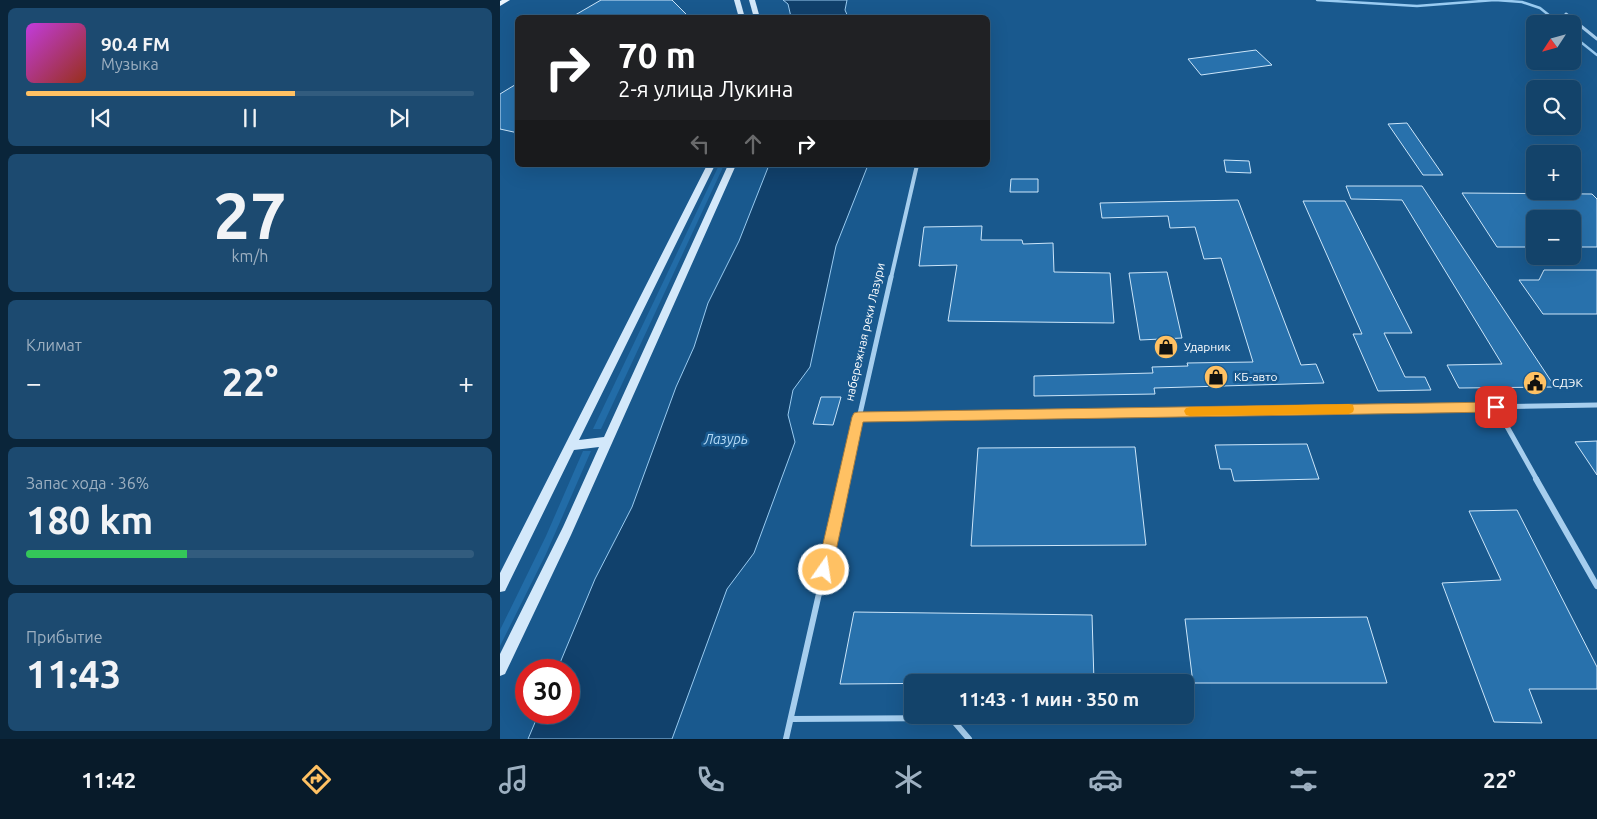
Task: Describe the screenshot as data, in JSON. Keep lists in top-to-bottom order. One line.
{"streets":{"street":["набережная реки Лазури"]},"water":["Лазурь"],"places":{"shop":["Ударник","КБ-авто"],"public building":["СДЭК"]},"north":"bottom left","page":{"map_buttons":["+","−"],"turn":["70 m","2-я улица Лукина"],"song":["90.4 FM","Музыка"],"tile":[["27","km/h"],"Климат",["Запас хода · 36%","180 km"],["Прибытие","11:43"]],"heat":["−","22°","+"],"limit":"30","trip":"11:43 · 1 мин · 350 m","tabs":["11:42","22°"]}}
